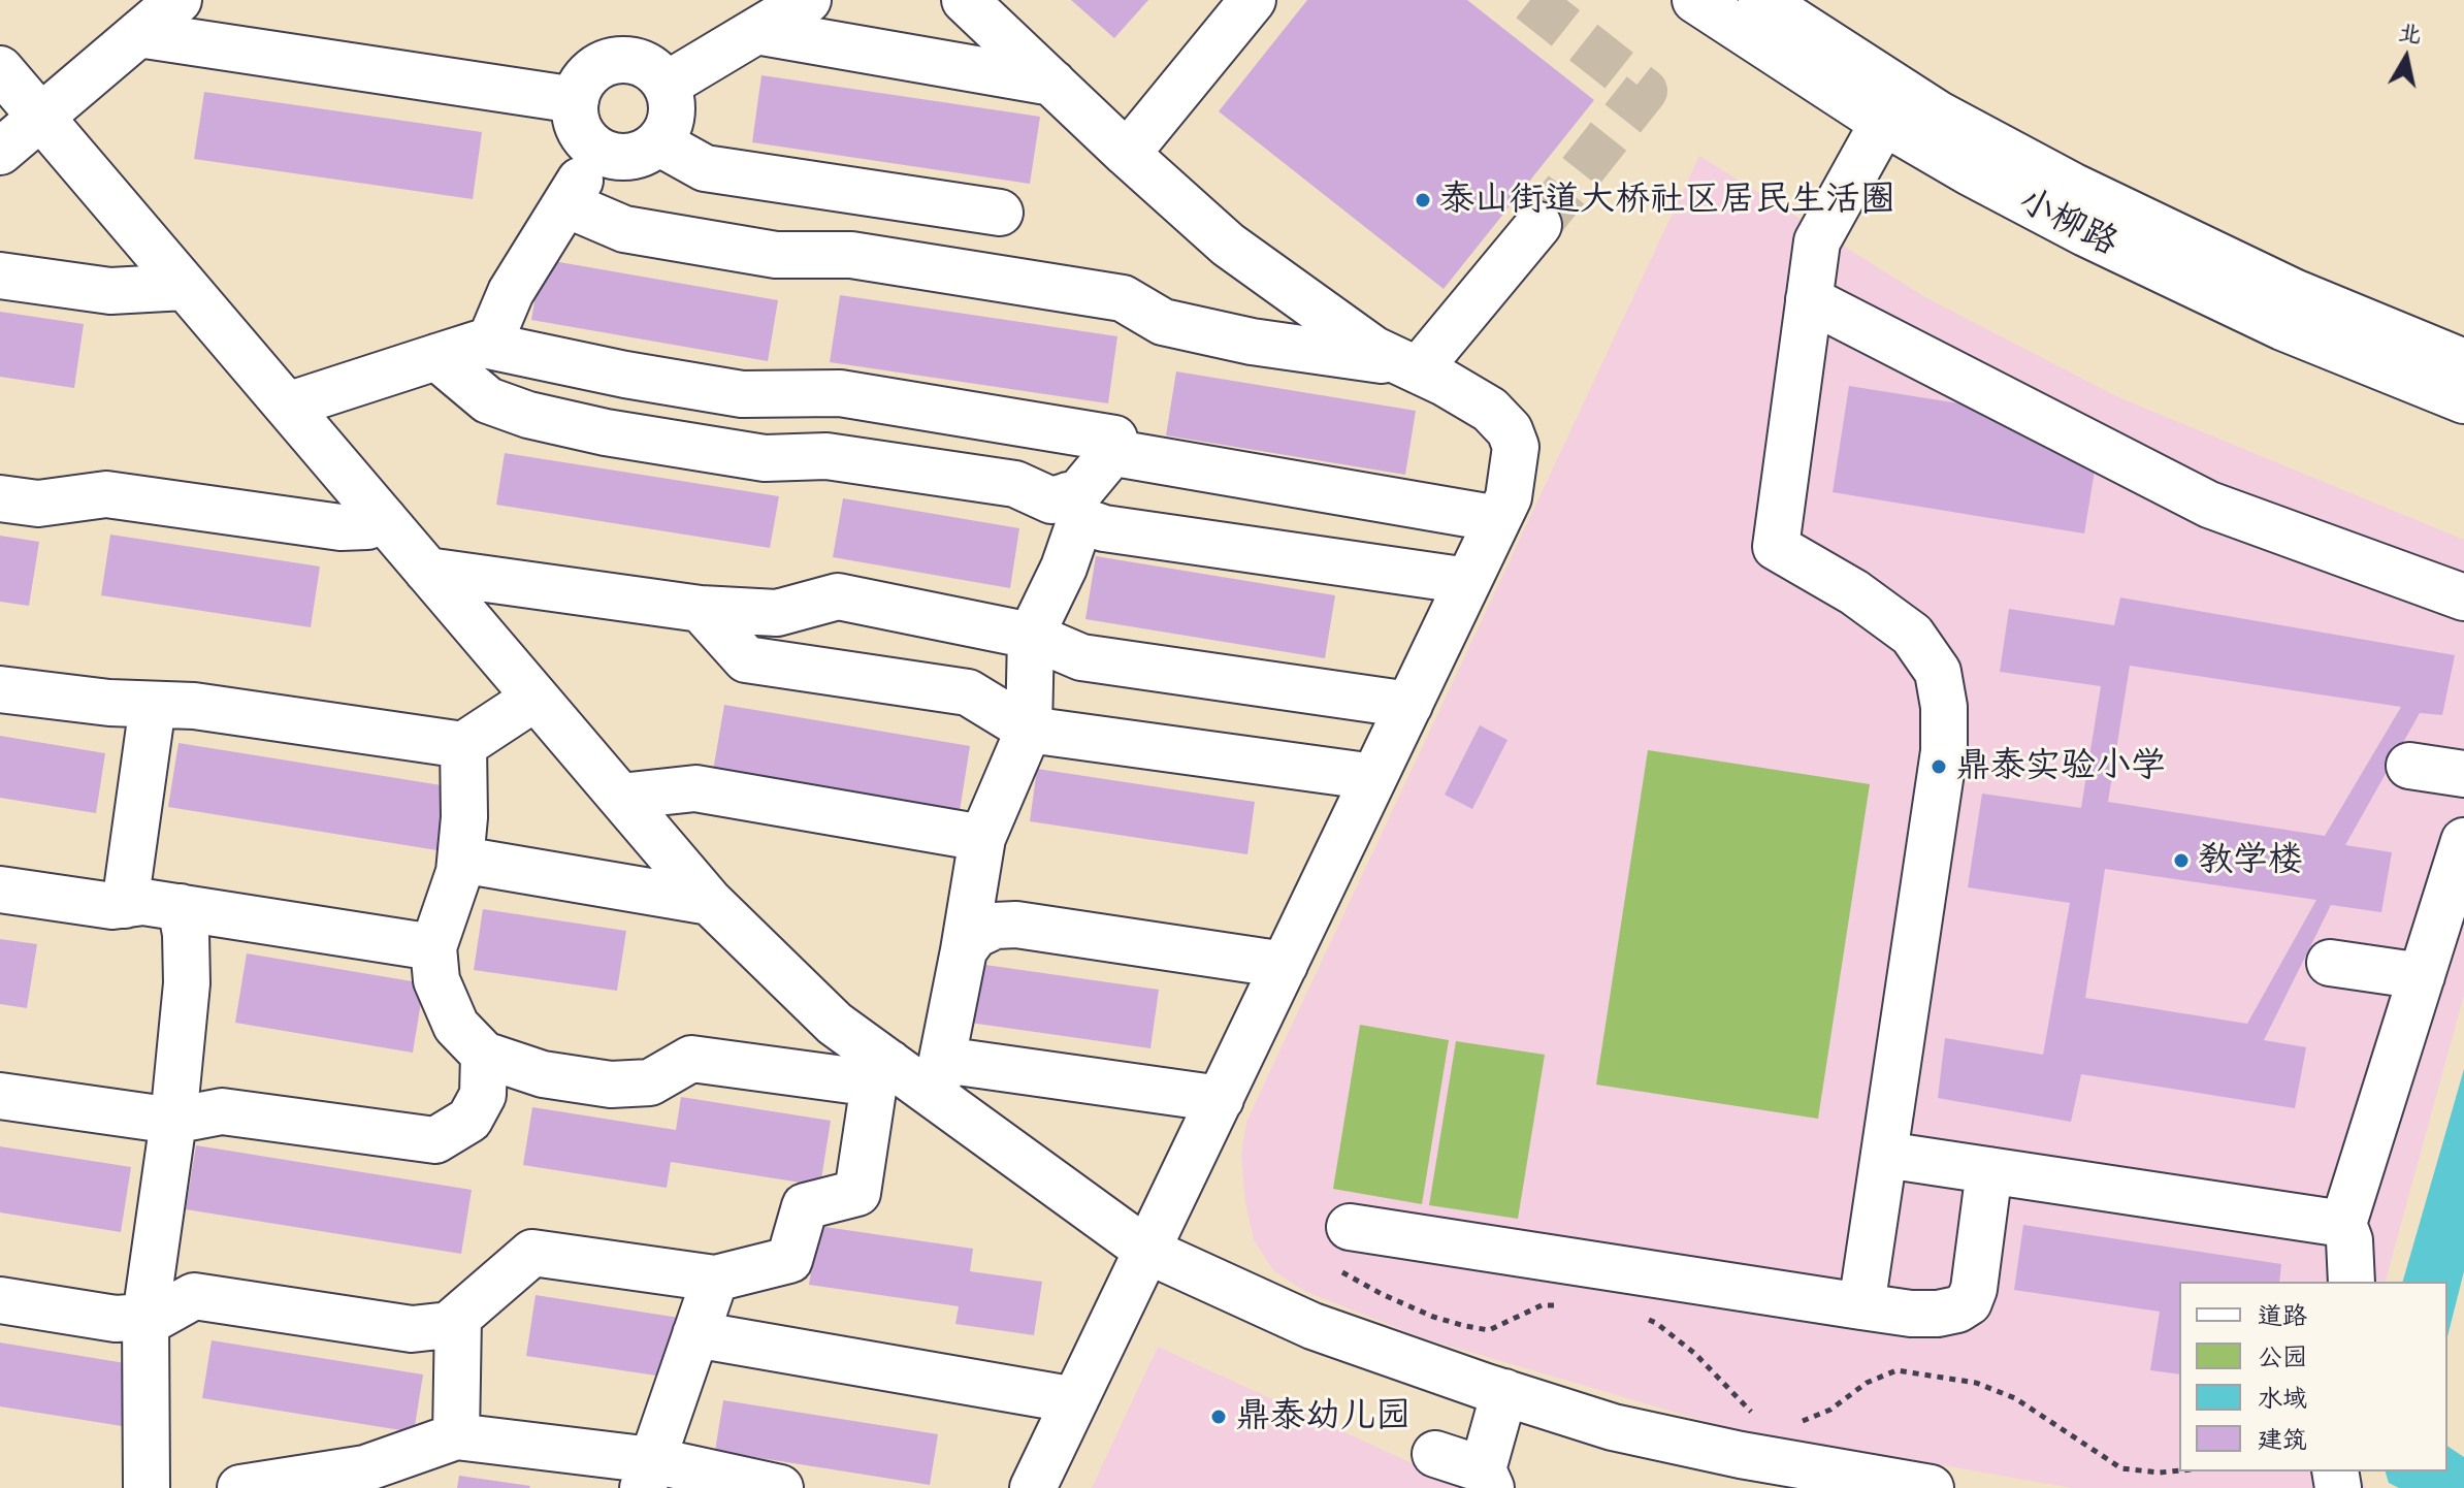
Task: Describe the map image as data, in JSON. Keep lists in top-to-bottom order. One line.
{"streets":{"street":["小柳路"]},"places":["泰山街道大桥社区居民生活圈","鼎泰实验小学","教学楼","鼎泰幼儿园"],"legend":["道路","公园","水域","建筑"],"north":"top"}
